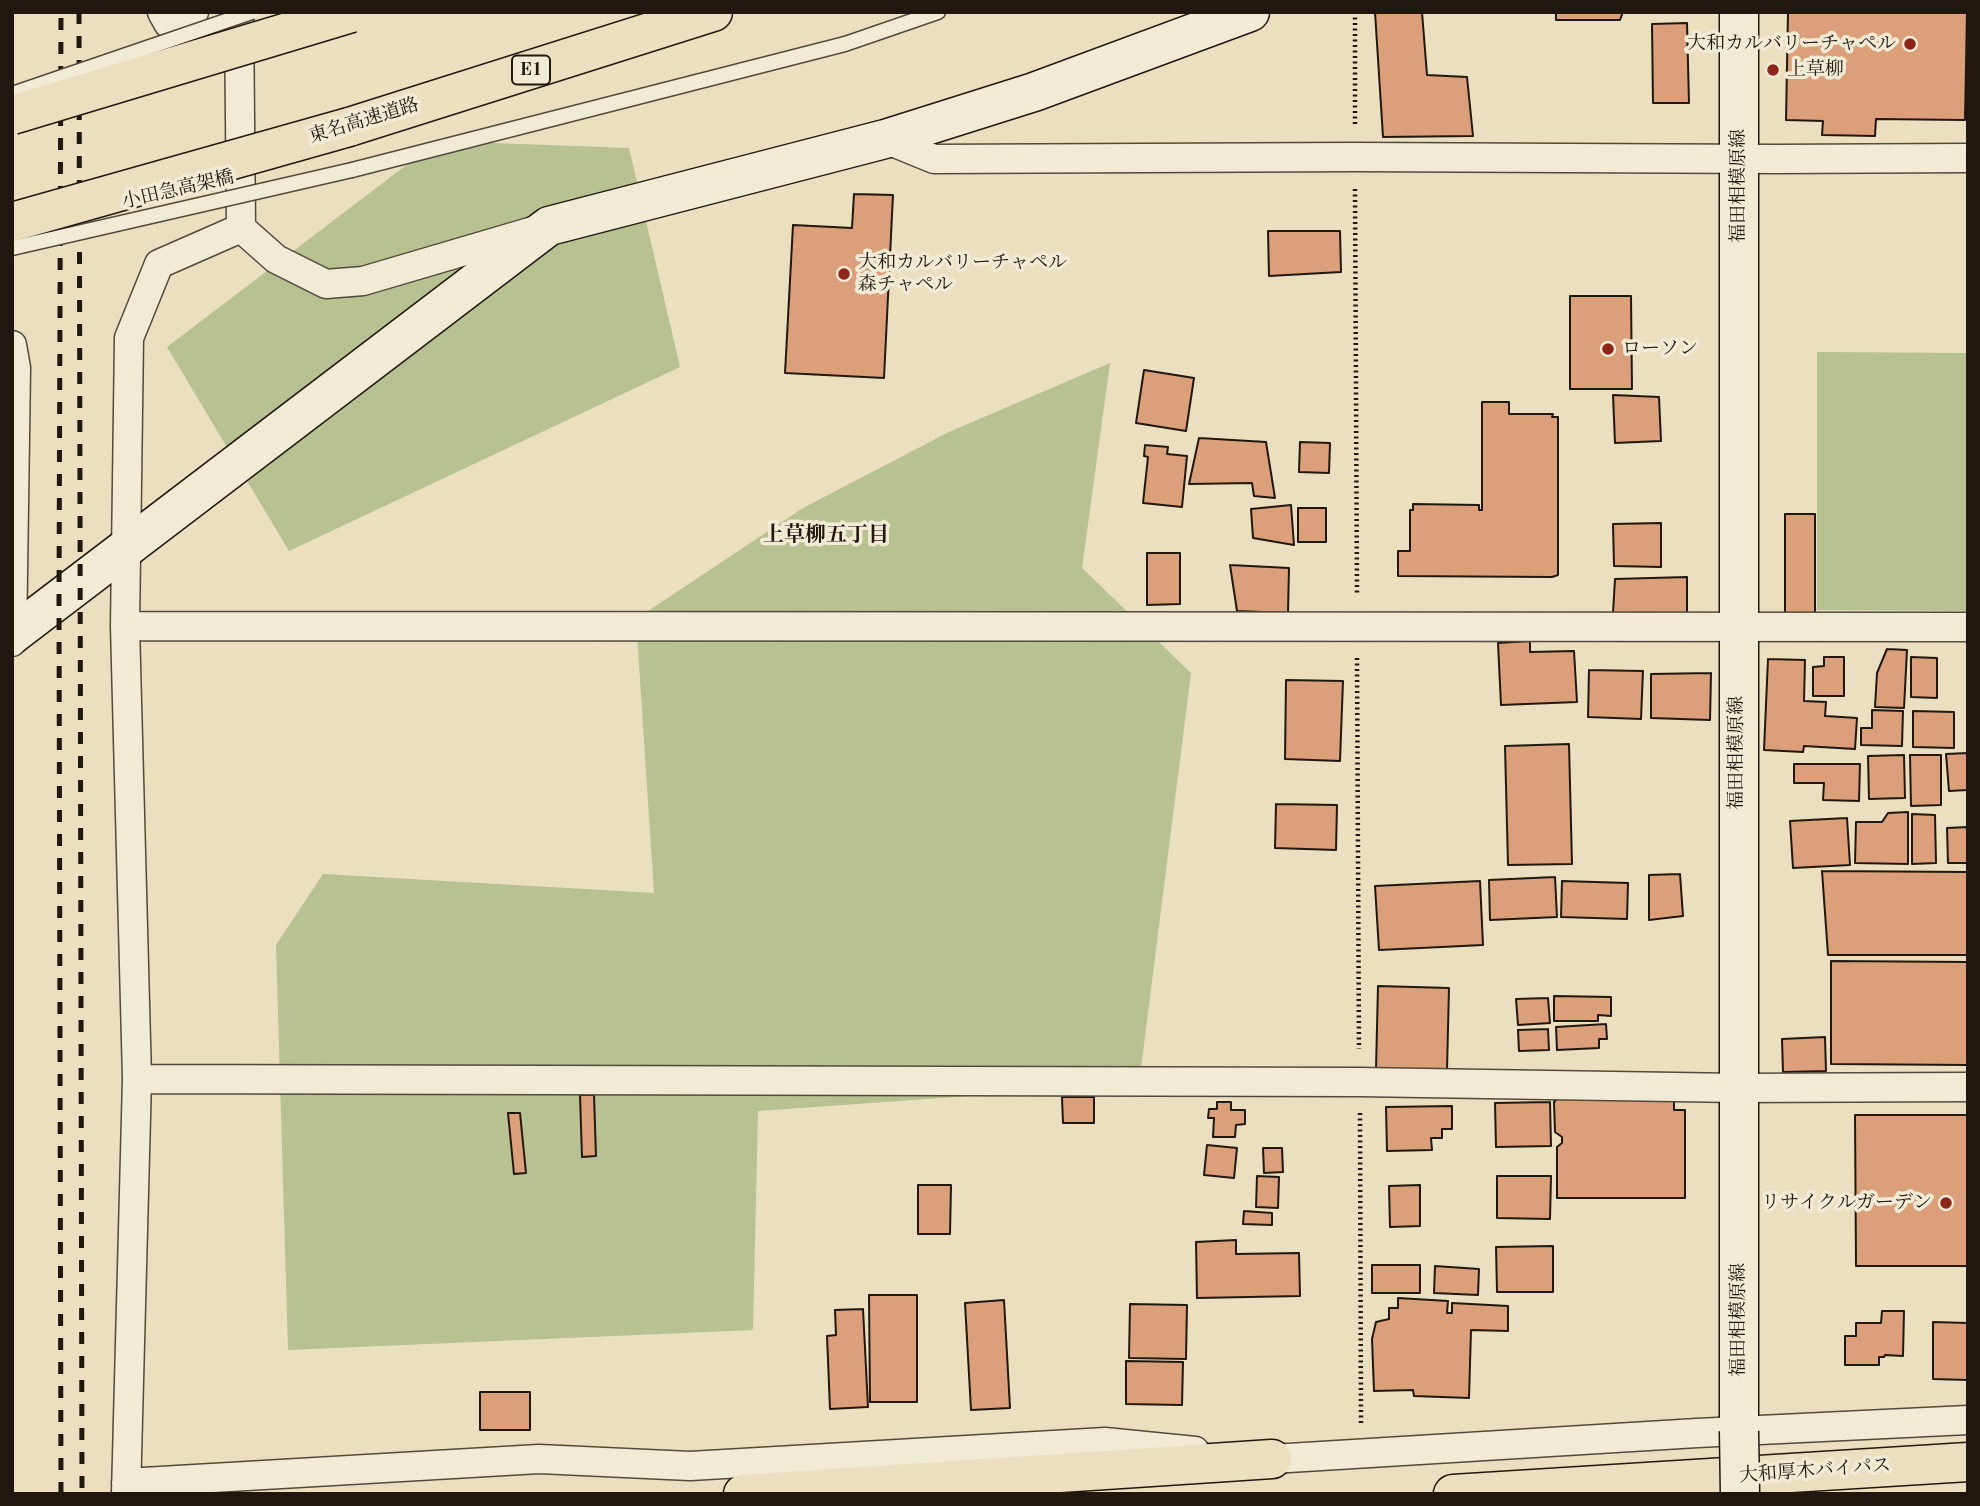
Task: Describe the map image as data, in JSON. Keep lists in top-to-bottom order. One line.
{"streets":{"highway":["E1","東名高速道路","大和厚木バイパス"],"street":["福田相模原線"],"lane":["小田急高架橋"]},"districts":["上草柳五丁目"],"places":["大和カルバリーチャペル","上草柳","大和カルバリーチャペル 森チャペル","ローソン","リサイクルガーデン"]}
